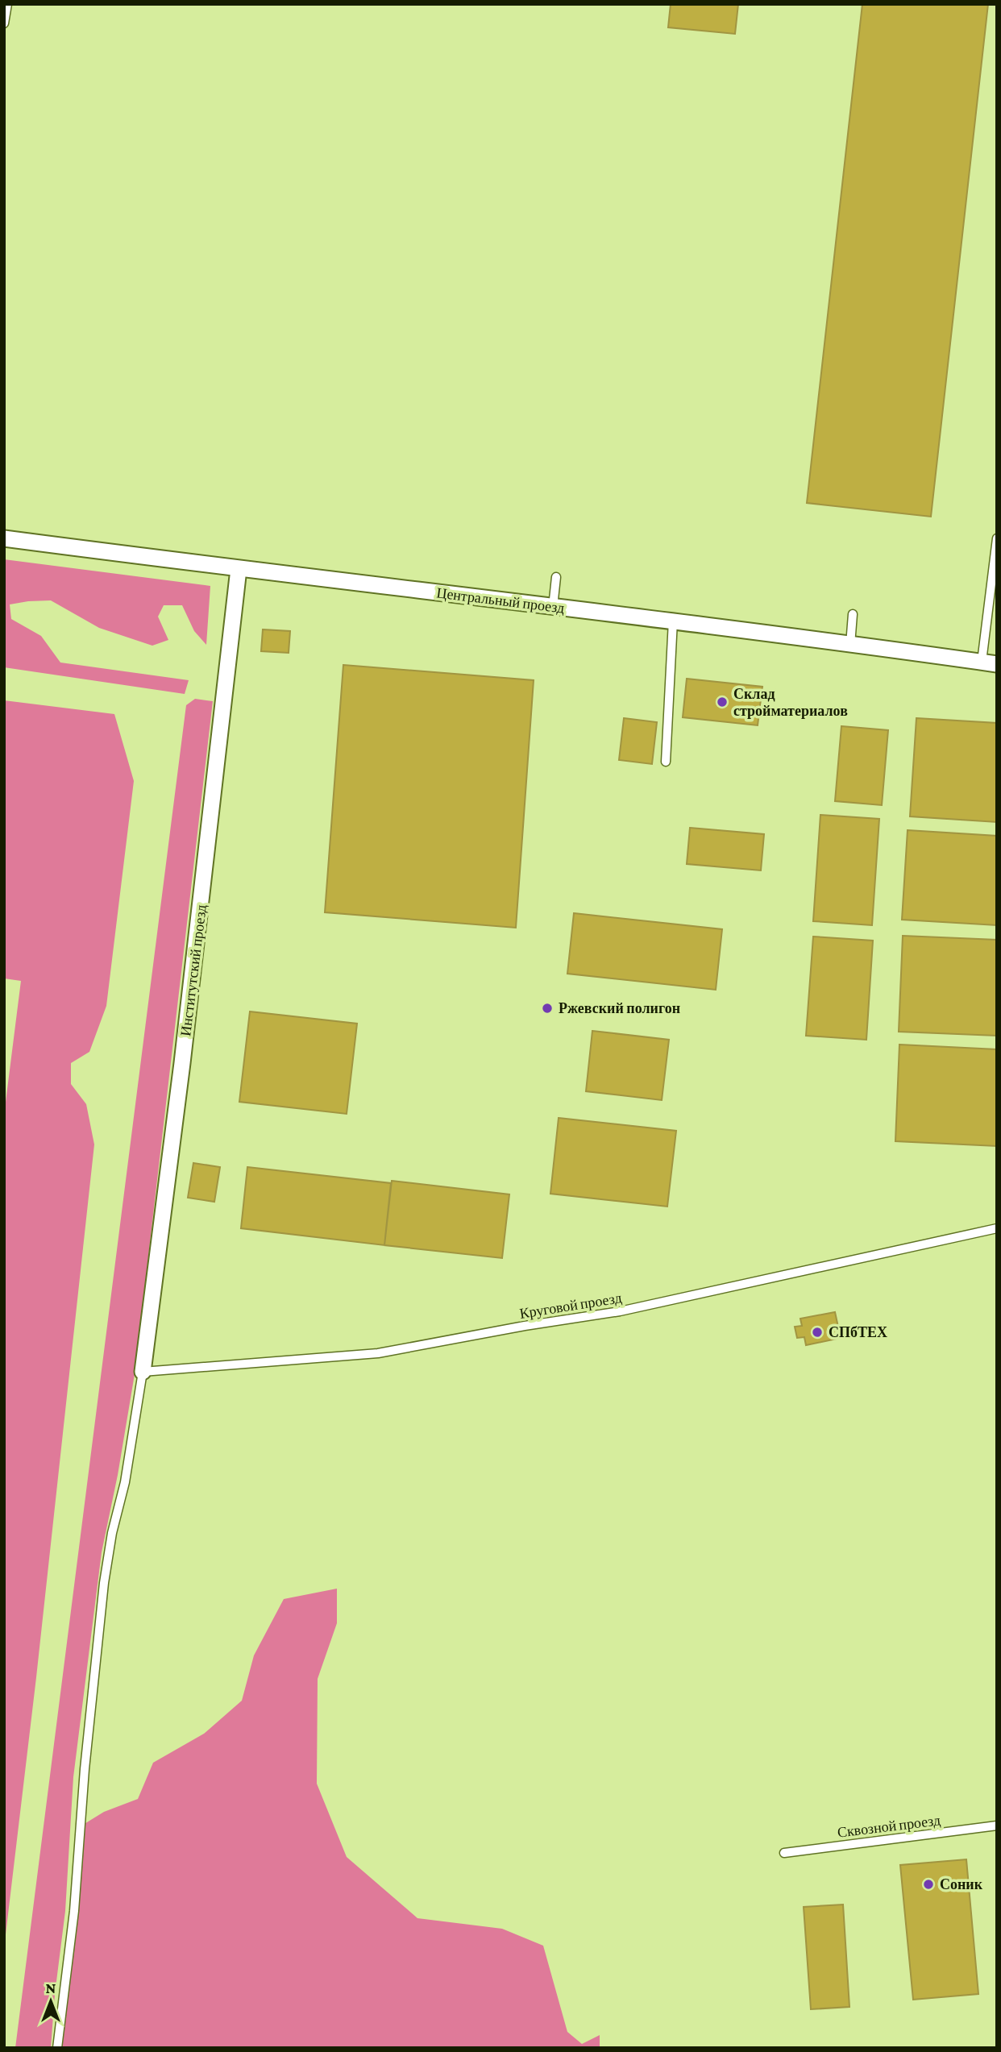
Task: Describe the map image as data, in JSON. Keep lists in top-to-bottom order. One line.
{"streets":{"street":["Центральный проезд","Институтский проезд"],"lane":["Круговой проезд","Сквозной проезд"]},"crossings":[["Центральный проезд","Институтский проезд"],["Институтский проезд","Круговой проезд"]],"places":["Склад стройматериалов","Ржевский полигон","СПбТЕХ","Соник"],"north":"top"}
